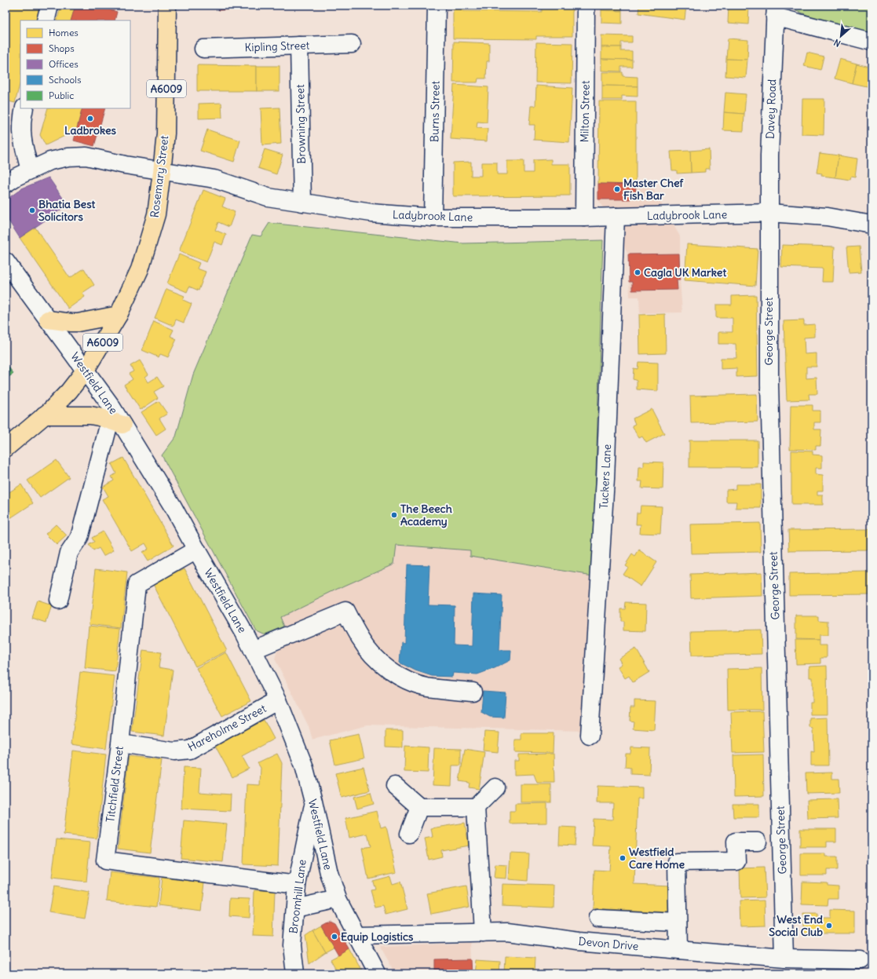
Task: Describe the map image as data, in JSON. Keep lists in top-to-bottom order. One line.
{"streets":{"highway":["A6009","Rosemary Street"],"street":["Kipling Street","Davey Road","Burns Street","Milton Street","Browning Street","Ladybrook Lane","George Street","Westfield Lane","Tuckers Lane","Hareholme Street","Titchfield Street","Broomhill Lane","Devon Drive"]},"crossings":[["Kipling Street","Browning Street"],["Davey Road","Ladybrook Lane"],["Davey Road","George Street"],["Burns Street","Ladybrook Lane"],["Milton Street","Ladybrook Lane"],["Browning Street","Ladybrook Lane"],["Rosemary Street","Ladybrook Lane"],["Rosemary Street","Westfield Lane"],["Ladybrook Lane","George Street"],["Ladybrook Lane","Tuckers Lane"],["George Street","Devon Drive"],["Westfield Lane","Hareholme Street"],["Westfield Lane","Titchfield Street"],["Westfield Lane","Broomhill Lane"],["Westfield Lane","Devon Drive"],["Hareholme Street","Titchfield Street"],["Titchfield Street","Broomhill Lane"]],"places":["Ladbrokes","Master Chef Fish Bar","Bhatia Best Solicitors","Cagla UK Market","The Beech Academy","Westfield Care Home","West End Social Club","Equip Logistics"],"legend":["Homes","Shops","Offices","Schools","Public"],"north":"bottom left"}
